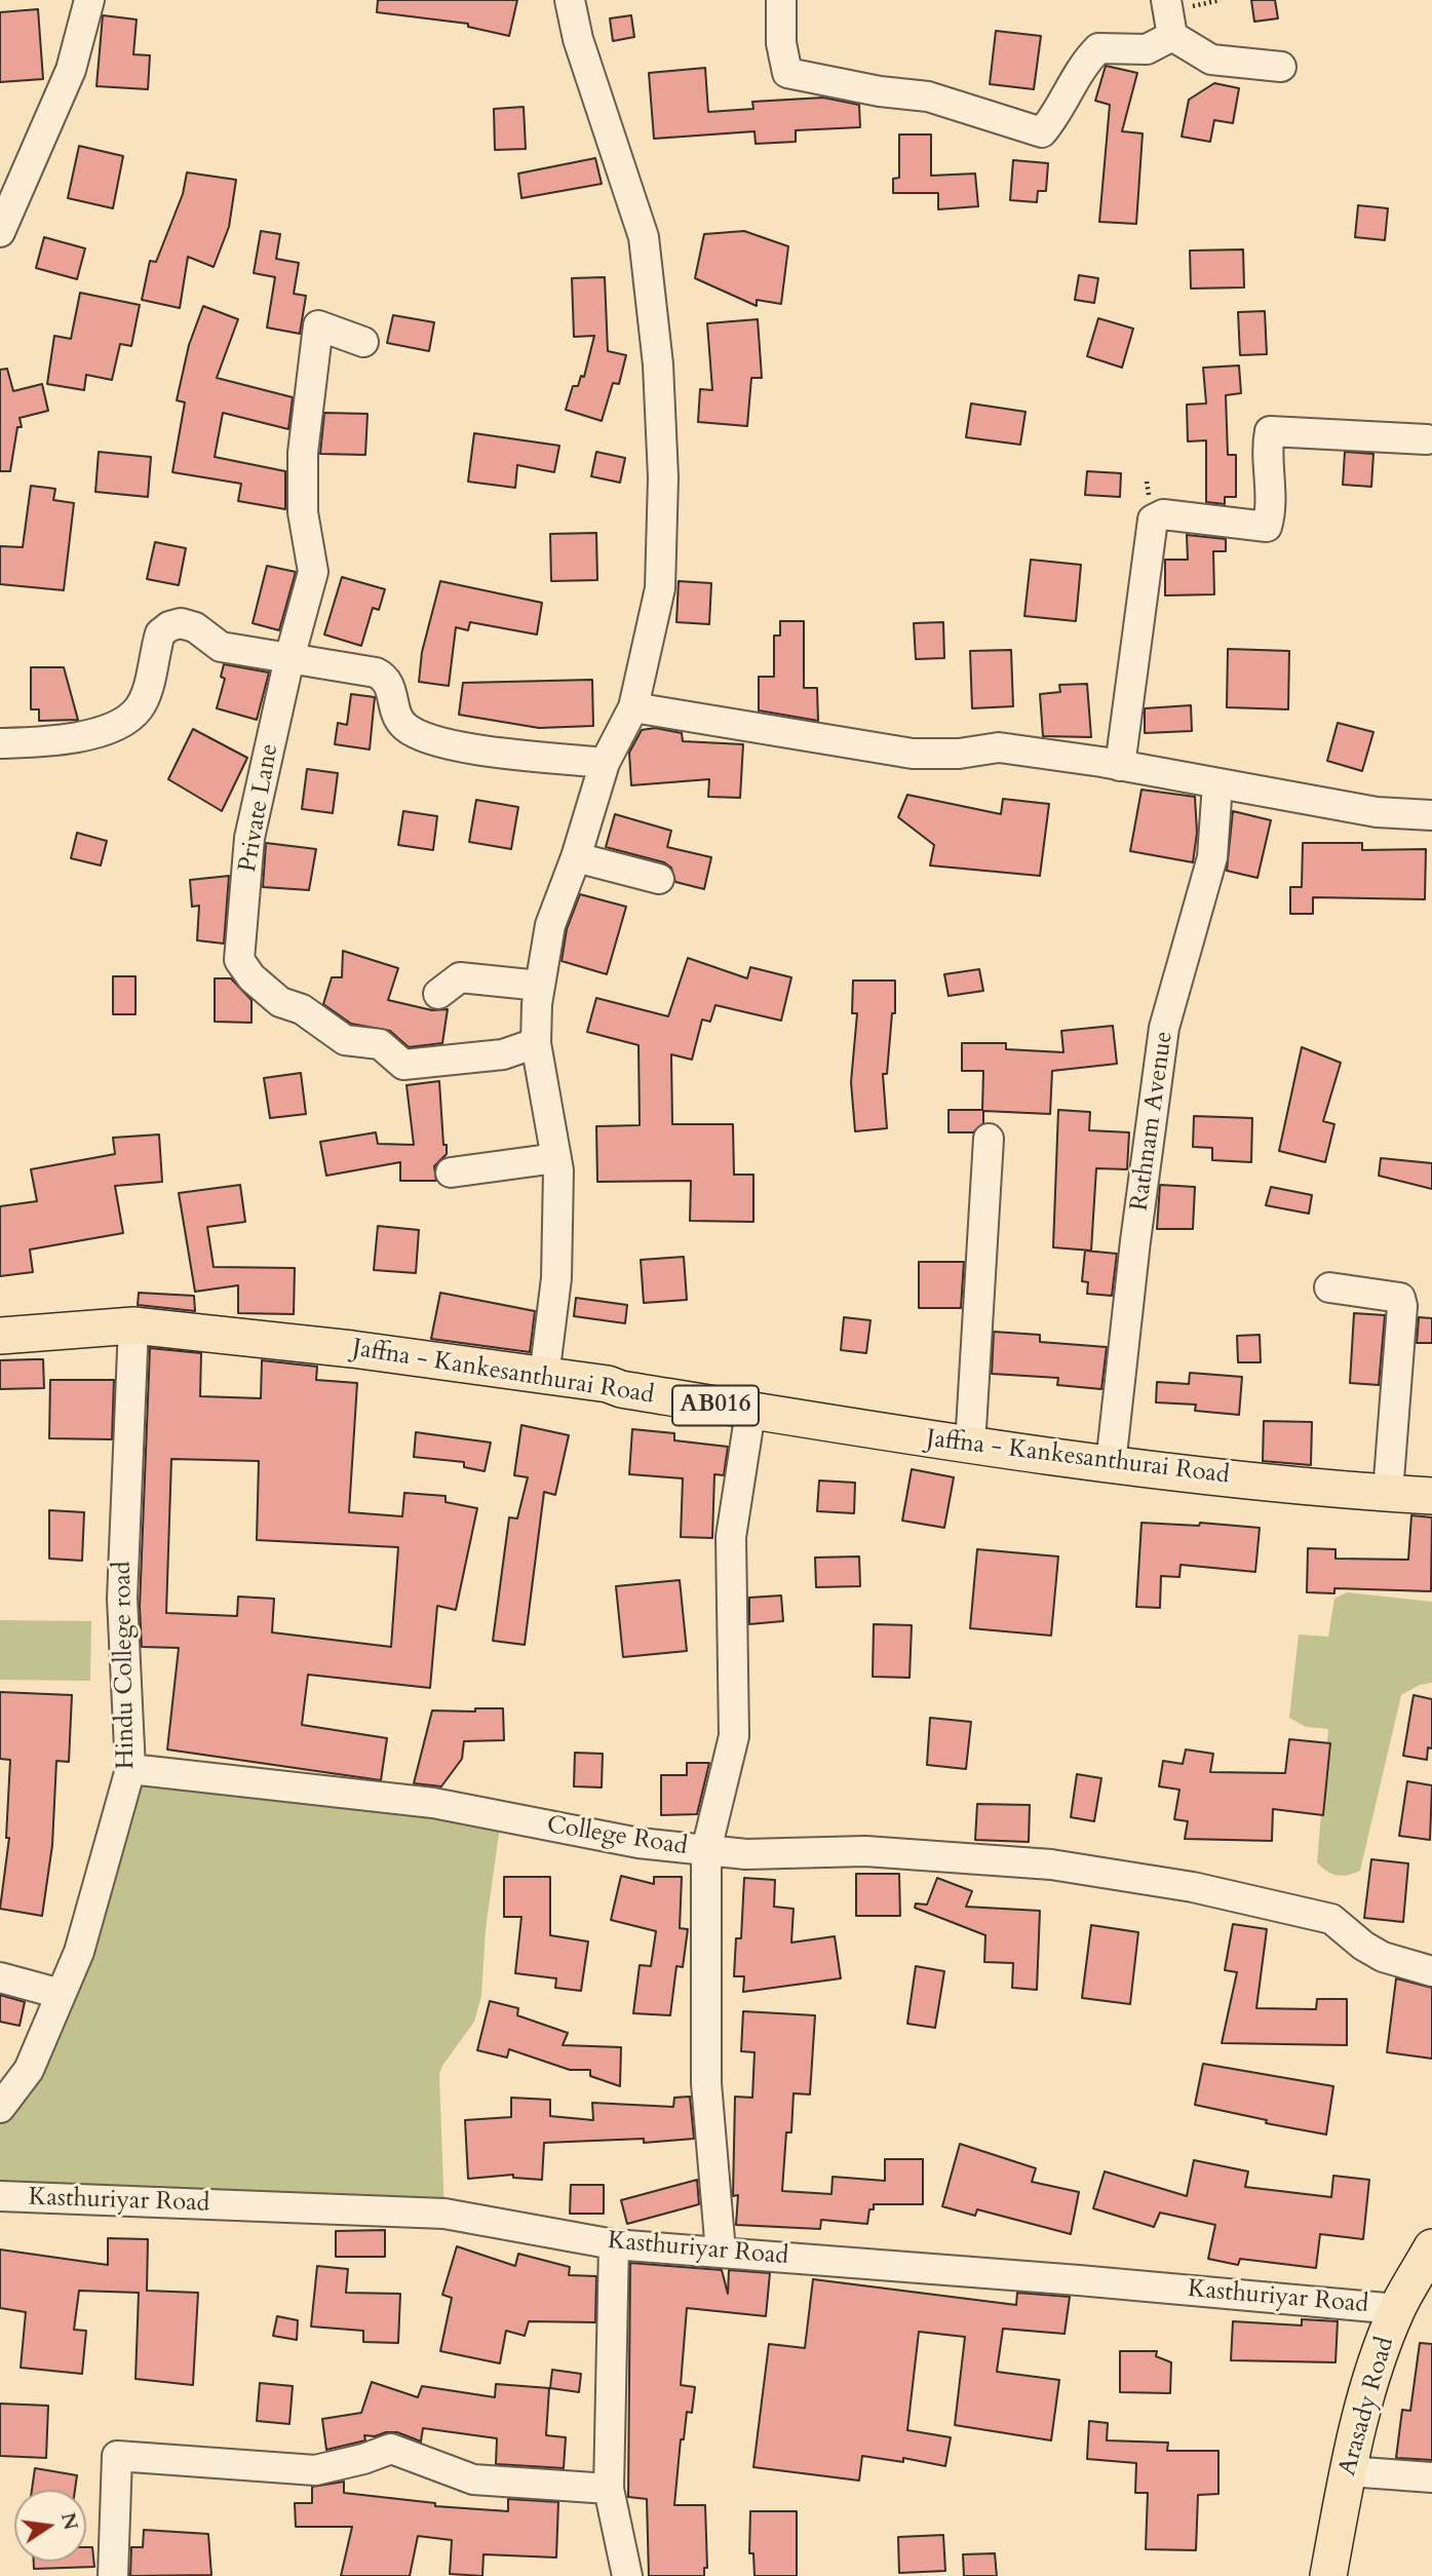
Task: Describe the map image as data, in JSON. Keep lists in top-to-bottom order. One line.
{"streets":{"main road":["Jaffna - Kankesanthurai Road","AB016","Arasady Road"],"street":["Private Lane","Rathnam Avenue","Hindu College road","College Road","Kasthuriyar Road"]},"crossings":[["Rathnam Avenue","Jaffna - Kankesanthurai Road"],["Jaffna - Kankesanthurai Road","Hindu College road"],["Hindu College road","College Road"],["College Road","Kasthuriyar Road"],["Kasthuriyar Road","Arasady Road"]],"north":"right"}
